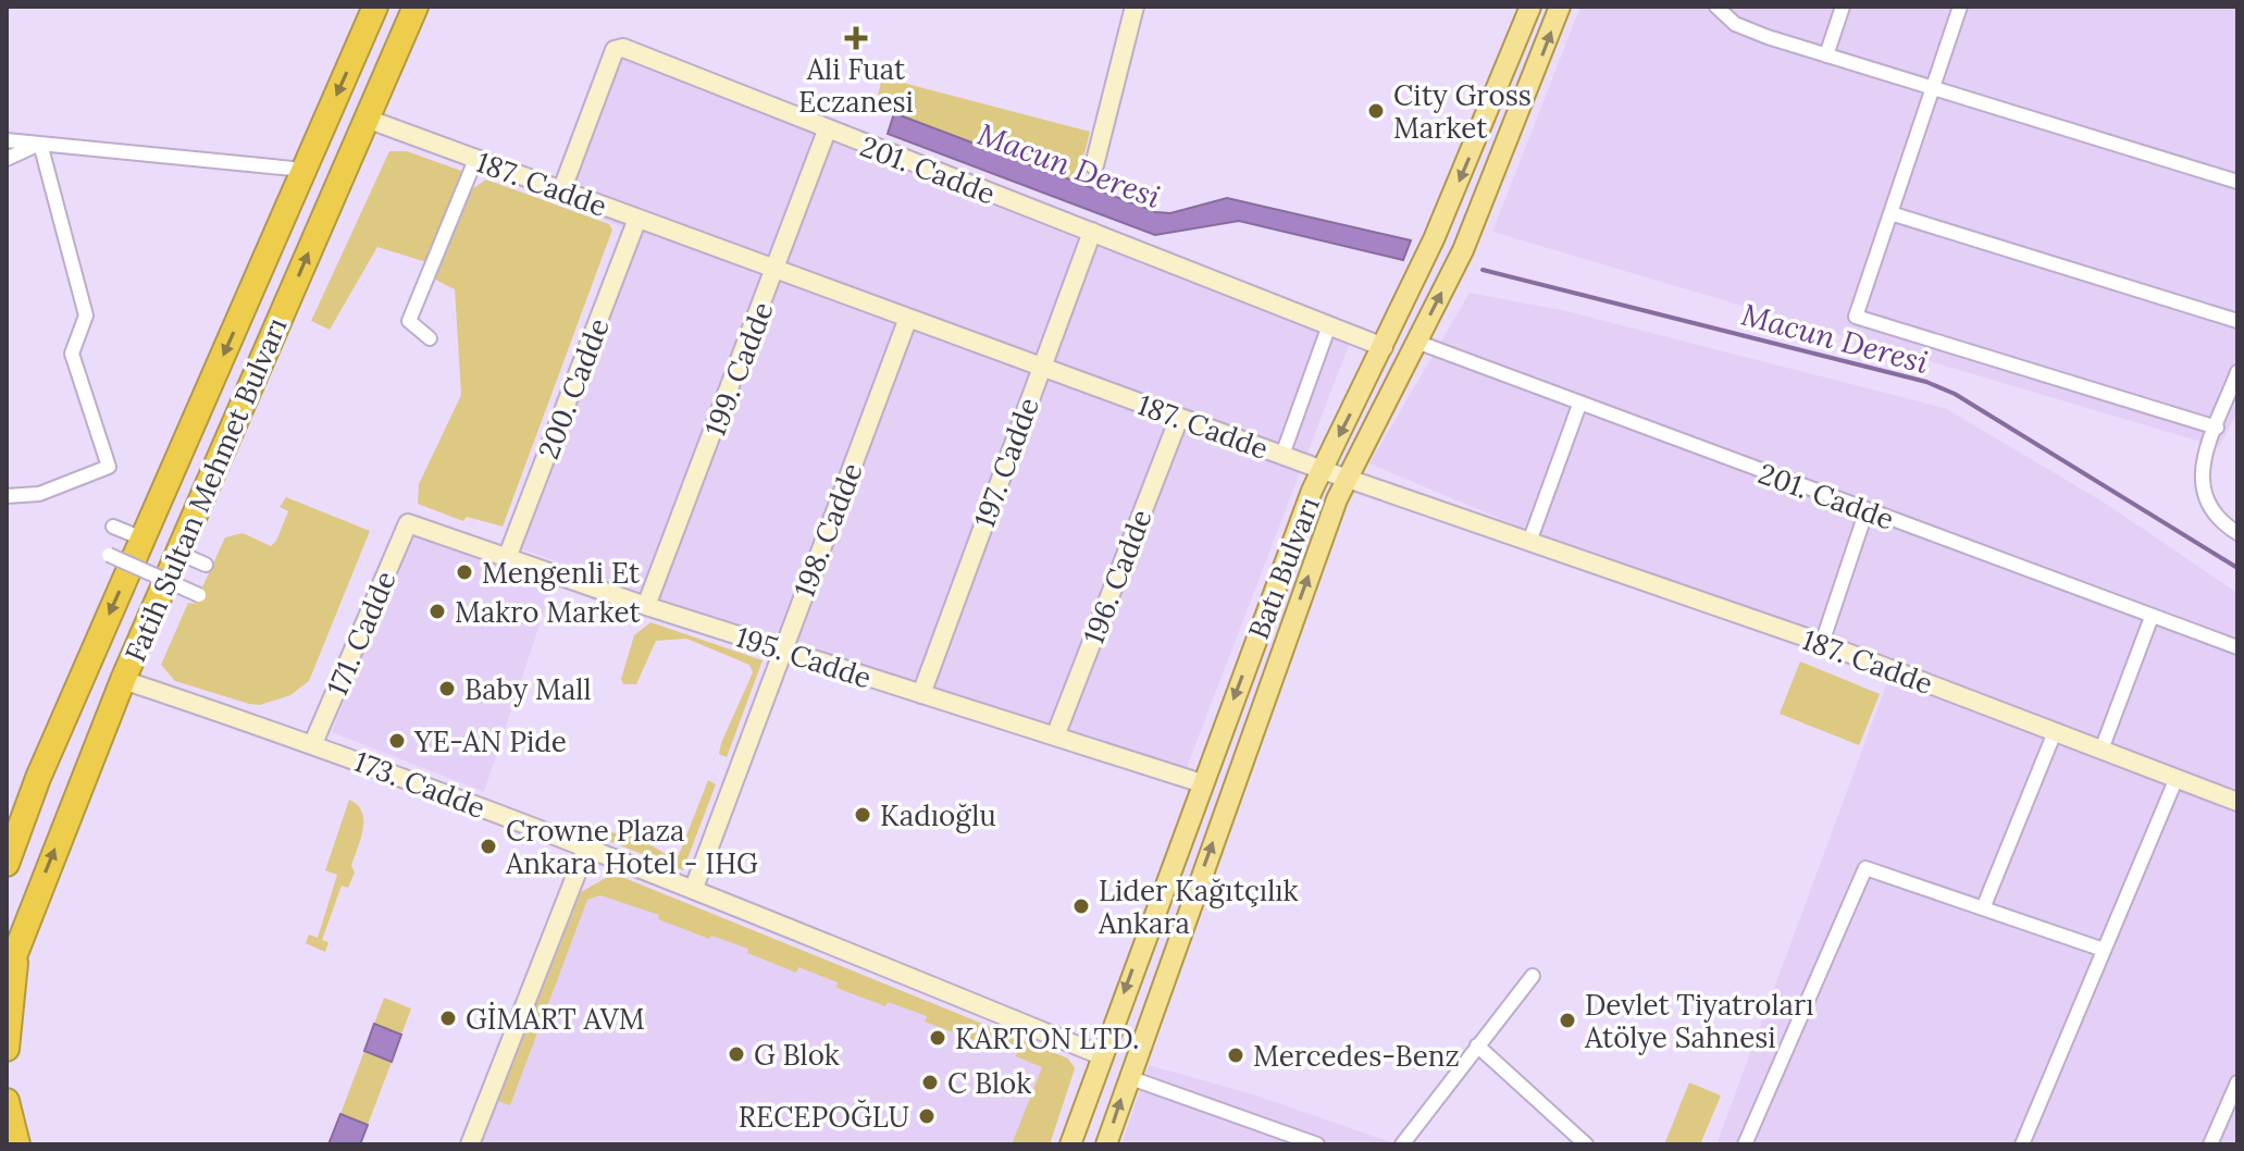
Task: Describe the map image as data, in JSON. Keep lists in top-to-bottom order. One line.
{"streets":{"highway":["Fatih Sultan Mehmet Bulvarı"],"main road":["Batı Bulvarı"],"street":["201. Cadde","187. Cadde","199. Cadde","200. Cadde","197. Cadde","198. Cadde","196. Cadde","171. Cadde","195. Cadde","173. Cadde"]},"crossings":[["201. Cadde","187. Cadde"],["201. Cadde","199. Cadde"],["201. Cadde","197. Cadde"],["201. Cadde","Batı Bulvarı"],["187. Cadde","199. Cadde"],["187. Cadde","200. Cadde"],["187. Cadde","197. Cadde"],["187. Cadde","Fatih Sultan Mehmet Bulvarı"],["187. Cadde","198. Cadde"],["187. Cadde","Batı Bulvarı"],["187. Cadde","196. Cadde"],["199. Cadde","195. Cadde"],["200. Cadde","195. Cadde"],["197. Cadde","195. Cadde"],["Fatih Sultan Mehmet Bulvarı","173. Cadde"],["198. Cadde","195. Cadde"],["198. Cadde","173. Cadde"],["Batı Bulvarı","195. Cadde"],["Batı Bulvarı","173. Cadde"],["196. Cadde","195. Cadde"],["171. Cadde","195. Cadde"],["171. Cadde","173. Cadde"]],"water":["Macun Deresi"],"places":{"health":["Ali Fuat Eczanesi"],"other":["City Gross Market","Mengenli Et","Makro Market","Baby Mall","YE-AN Pide","Kadıoğlu","Crowne Plaza Ankara Hotel - IHG","Lider Kağıtçılık Ankara","GİMART AVM","Devlet Tiyatroları Atölye Sahnesi","KARTON LTD.","G Blok","Mercedes-Benz","C Blok","RECEPOĞLU"]}}
